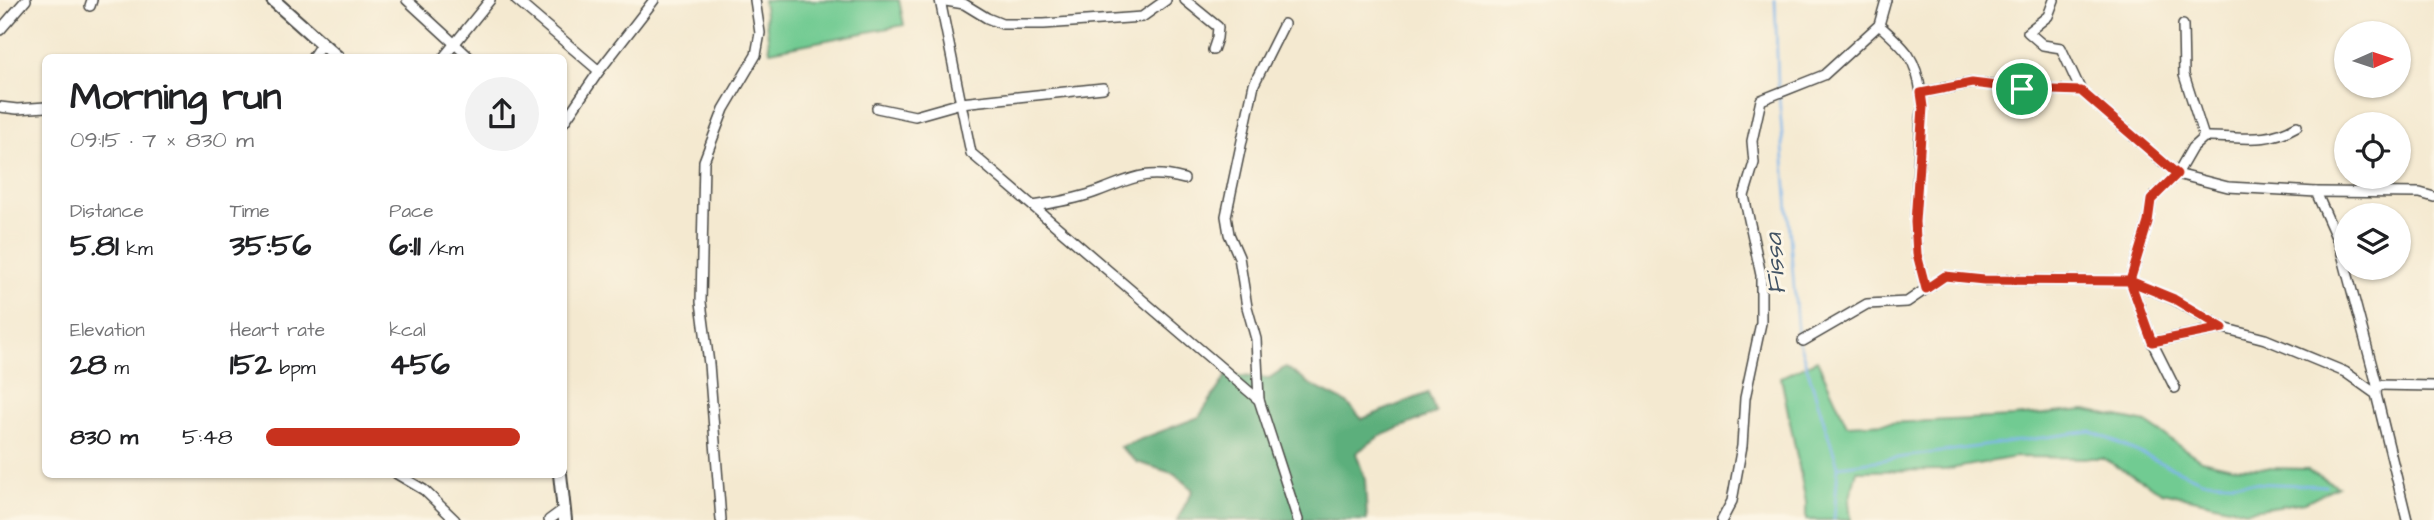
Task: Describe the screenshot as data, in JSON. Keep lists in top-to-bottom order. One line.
{"water":["Fissa"],"north":"right","page":{"heading":["Morning run","09:15 · 7 × 830 m"],"stats":[["Distance","5.81 km"],["Time","35:56"],["Pace","6:11 /km"],["Elevation","28 m"],["Heart rate","152 bpm"],["kcal","456"]],"list":[{"name":"830 m","note":"5:48"}]}}
